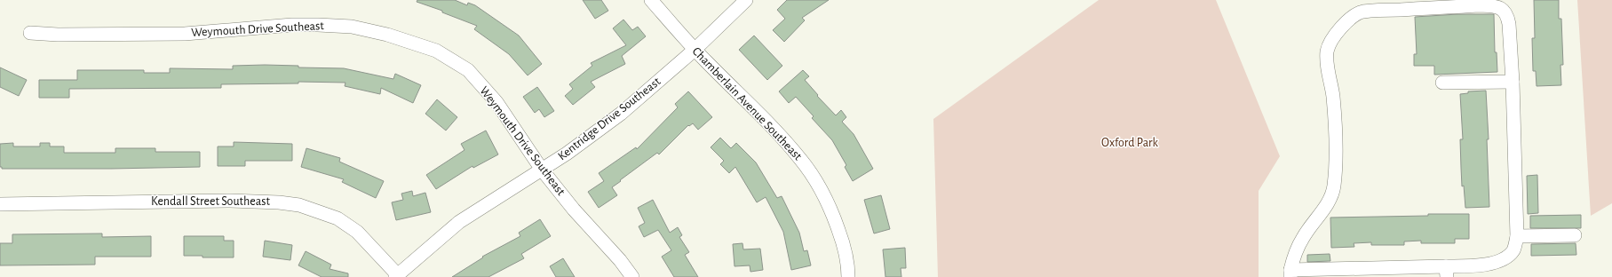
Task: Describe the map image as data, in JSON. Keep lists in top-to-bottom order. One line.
{"streets":{"street":["Weymouth Drive Southeast","Chamberlain Avenue Southeast","Kentridge Drive Southeast","Kendall Street Southeast"]},"crossings":[["Weymouth Drive Southeast","Kentridge Drive Southeast"],["Chamberlain Avenue Southeast","Kentridge Drive Southeast"],["Kentridge Drive Southeast","Kendall Street Southeast"]],"parks":["Oxford Park"]}
